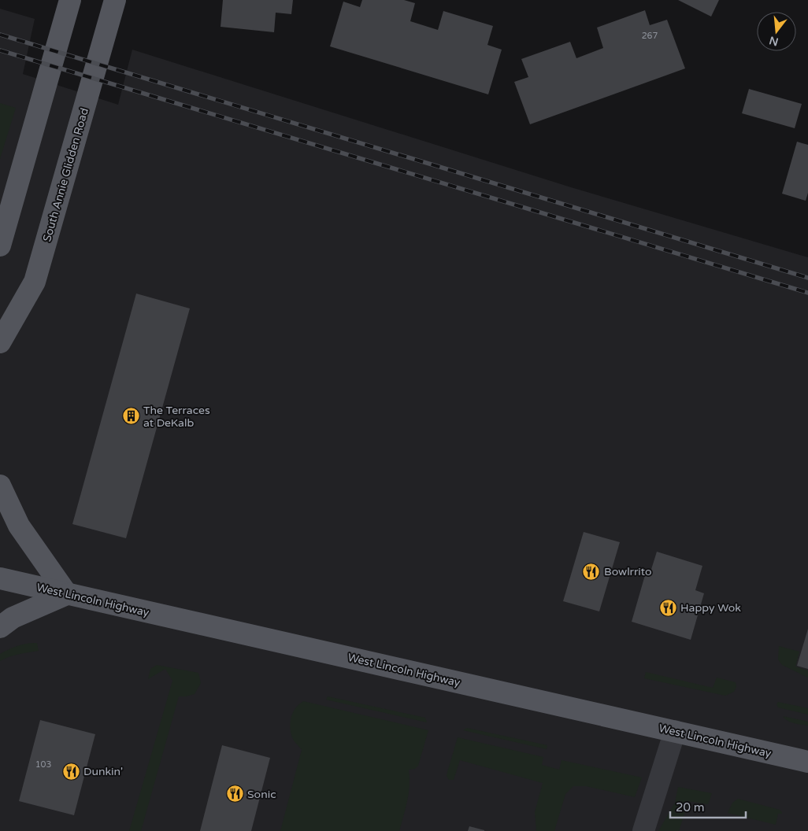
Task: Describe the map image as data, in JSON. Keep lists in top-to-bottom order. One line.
{"streets":{"main road":["South Annie Glidden Road","West Lincoln Highway"]},"places":{"building":["The Terraces at DeKalb"],"restaurant":["Bowlrrito","Happy Wok","Dunkin'","Sonic"]},"house_numbers":["267","103"],"scale_bar":"20 m","north":"bottom"}
